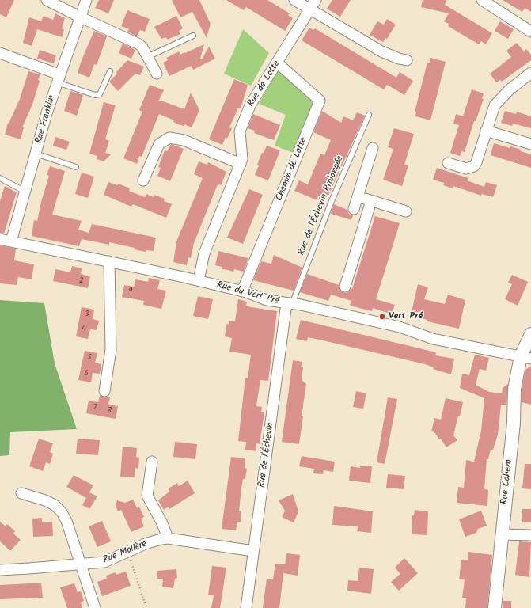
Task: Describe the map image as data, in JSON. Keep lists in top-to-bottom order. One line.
{"streets":{"street":["Rue de Lotte","Rue Franklin","Chemin de Lotte","Rue du Vert Pré","Rue de l'Échevin","Rue Cohem","Rue Molière"],"lane":["Rue de l'Échevin Prolongée"]},"crossings":[["Rue de Lotte","Chemin de Lotte"],["Rue de Lotte","Rue du Vert Pré"],["Rue Franklin","Rue du Vert Pré"],["Chemin de Lotte","Rue du Vert Pré"],["Rue de l'Échevin Prolongée","Rue du Vert Pré"],["Rue de l'Échevin Prolongée","Rue de l'Échevin"],["Rue du Vert Pré","Rue de l'Échevin"],["Rue du Vert Pré","Rue Cohem"],["Rue de l'Échevin","Rue Molière"]],"places":["Vert Pré"],"house_numbers":["2","9","3","4","5","6","7","8"]}
